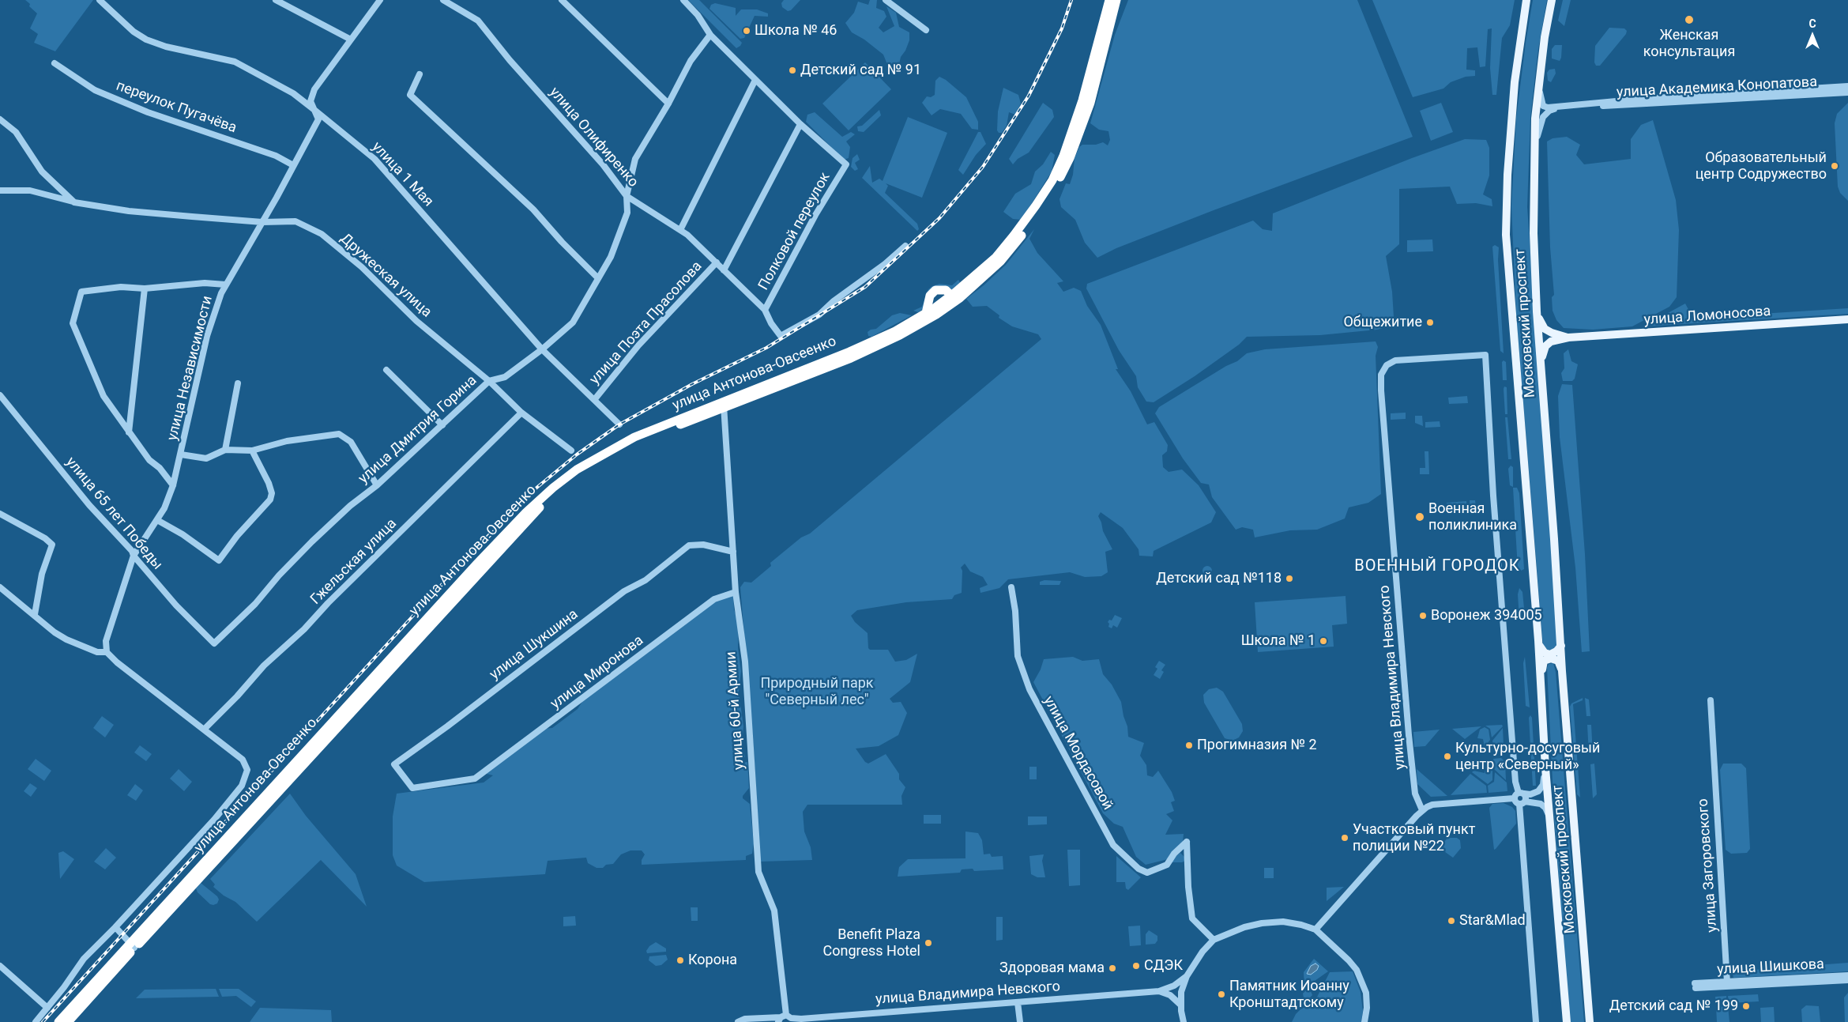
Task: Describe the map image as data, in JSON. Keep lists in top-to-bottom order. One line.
{"streets":{"highway":["улица Антонова-Овсеенко"],"main road":["улица Ломоносова","Московский проспект"],"street":["улица Академика Конопатова","переулок Пугачёва","улица Олифиренко","улица 1 Мая","Полковой переулок","Дружеская улица","улица Поэта Прасолова","улица Независимости","улица Дмитрия Горина","улица 65 лет Победы","Гжельская улица","улица Шукшина","улица Миронова","улица Владимира Невского","улица 60-й Армии","улица Мордасовой","улица Загоровского","улица Шишкова"]},"crossings":[["переулок Пугачёва","улица Независимости"],["улица Олифиренко","Полковой переулок"],["улица Олифиренко","улица Поэта Прасолова"],["улица Олифиренко","улица Дмитрия Горина"],["улица 1 Мая","улица Поэта Прасолова"],["улица 1 Мая","улица Независимости"],["улица 1 Мая","улица Дмитрия Горина"],["Полковой переулок","улица Поэта Прасолова"],["Дружеская улица","улица Независимости"],["Дружеская улица","улица Дмитрия Горина"],["Дружеская улица","Гжельская улица"],["улица Ломоносова","Московский проспект"],["улица Независимости","улица 65 лет Победы"],["улица Антонова-Овсеенко","улица 60-й Армии"],["улица Дмитрия Горина","улица 65 лет Победы"],["улица Шукшина","улица Миронова"],["улица Шукшина","улица 60-й Армии"],["улица Миронова","улица 60-й Армии"],["улица Владимира Невского","улица 60-й Армии"],["улица Загоровского","улица Шишкова"]],"districts":["ВОЕННЫЙ ГОРОДОК"],"parks":["Природный парк \"Северный лес\""],"places":["Женская консультация","Школа № 46","Детский сад № 91","Образовательный центр Содружество","Общежитие","Военная поликлиника","Детский сад №118","Воронеж 394005","Школа № 1","Прогимназия № 2","Культурно-досуговый центр «Северный»","Участковый пункт полиции №22","Star&Mlad","Benefit Plaza Congress Hotel","Корона","СДЭК","Здоровая мама","Памятник Иоанну Кронштадтскому","Детский сад № 199"],"north":"top"}
